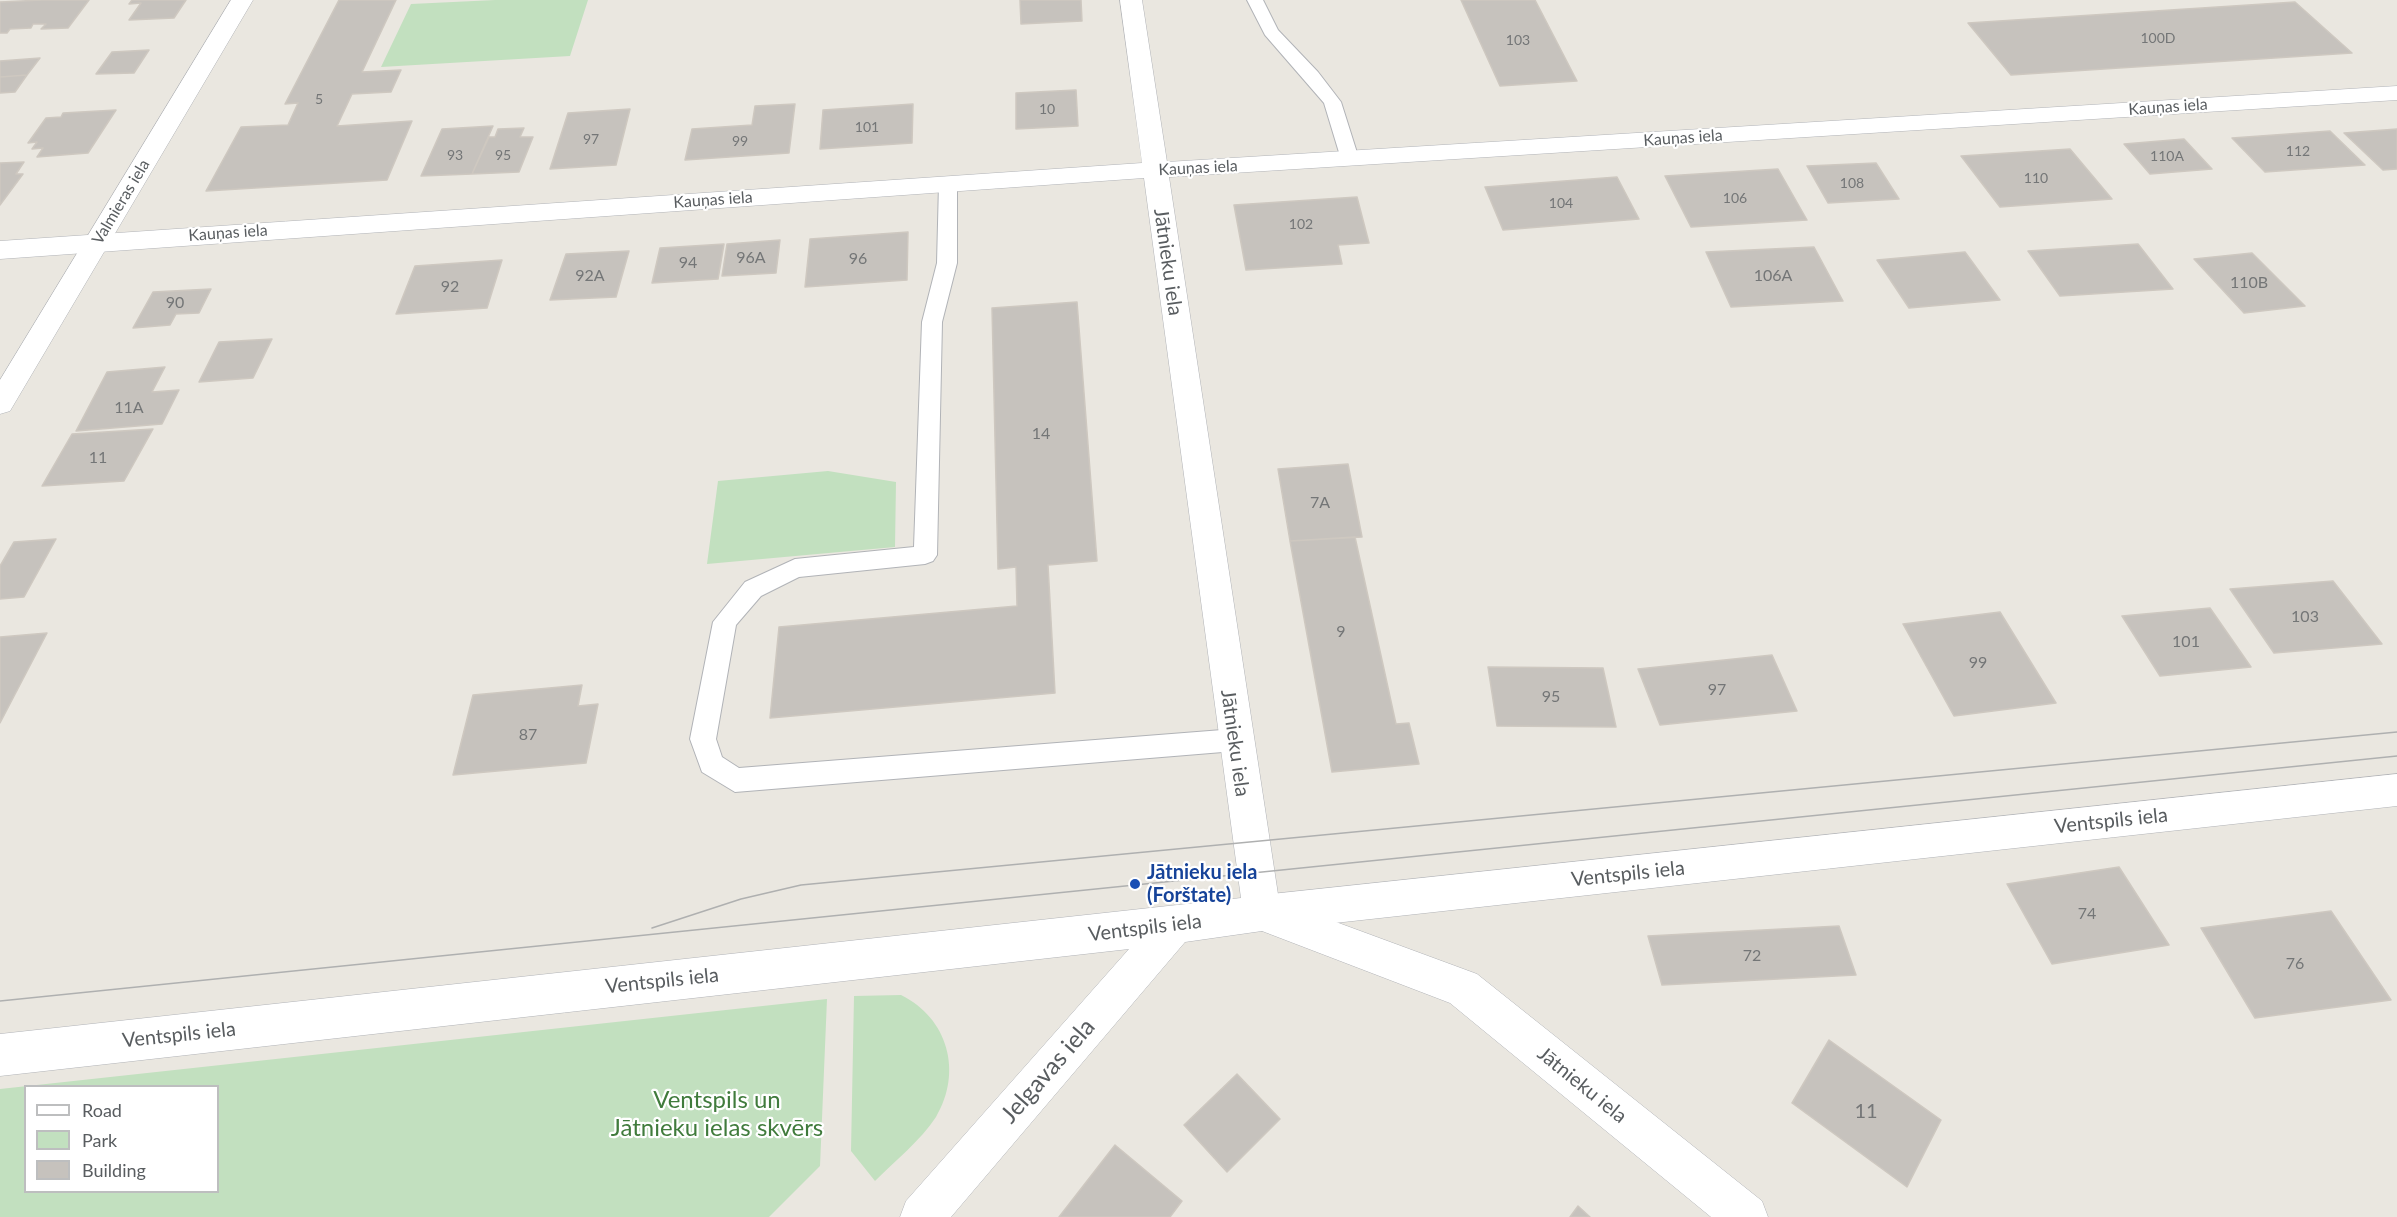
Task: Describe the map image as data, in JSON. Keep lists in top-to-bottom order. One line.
{"streets":{"street":["Kauņas iela","Valmieras iela","Jātnieku iela","Ventspils iela","Jelgavas iela"]},"crossings":[["Kauņas iela","Valmieras iela"],["Kauņas iela","Jātnieku iela"],["Jātnieku iela","Ventspils iela"],["Ventspils iela","Jelgavas iela"]],"parks":["Ventspils un Jātnieku ielas skvērs"],"places":["Jātnieku iela (Forštate)"],"house_numbers":["100D","103","5","10","101","97","99","112","93","95","110A","110","108","106","104","102","96A","96","94","92A","106A","110B","92","90","11A","14","11","7A","103","9","101","99","97","95","87","74","72","76","11"],"legend":["Road","Park","Building"]}
